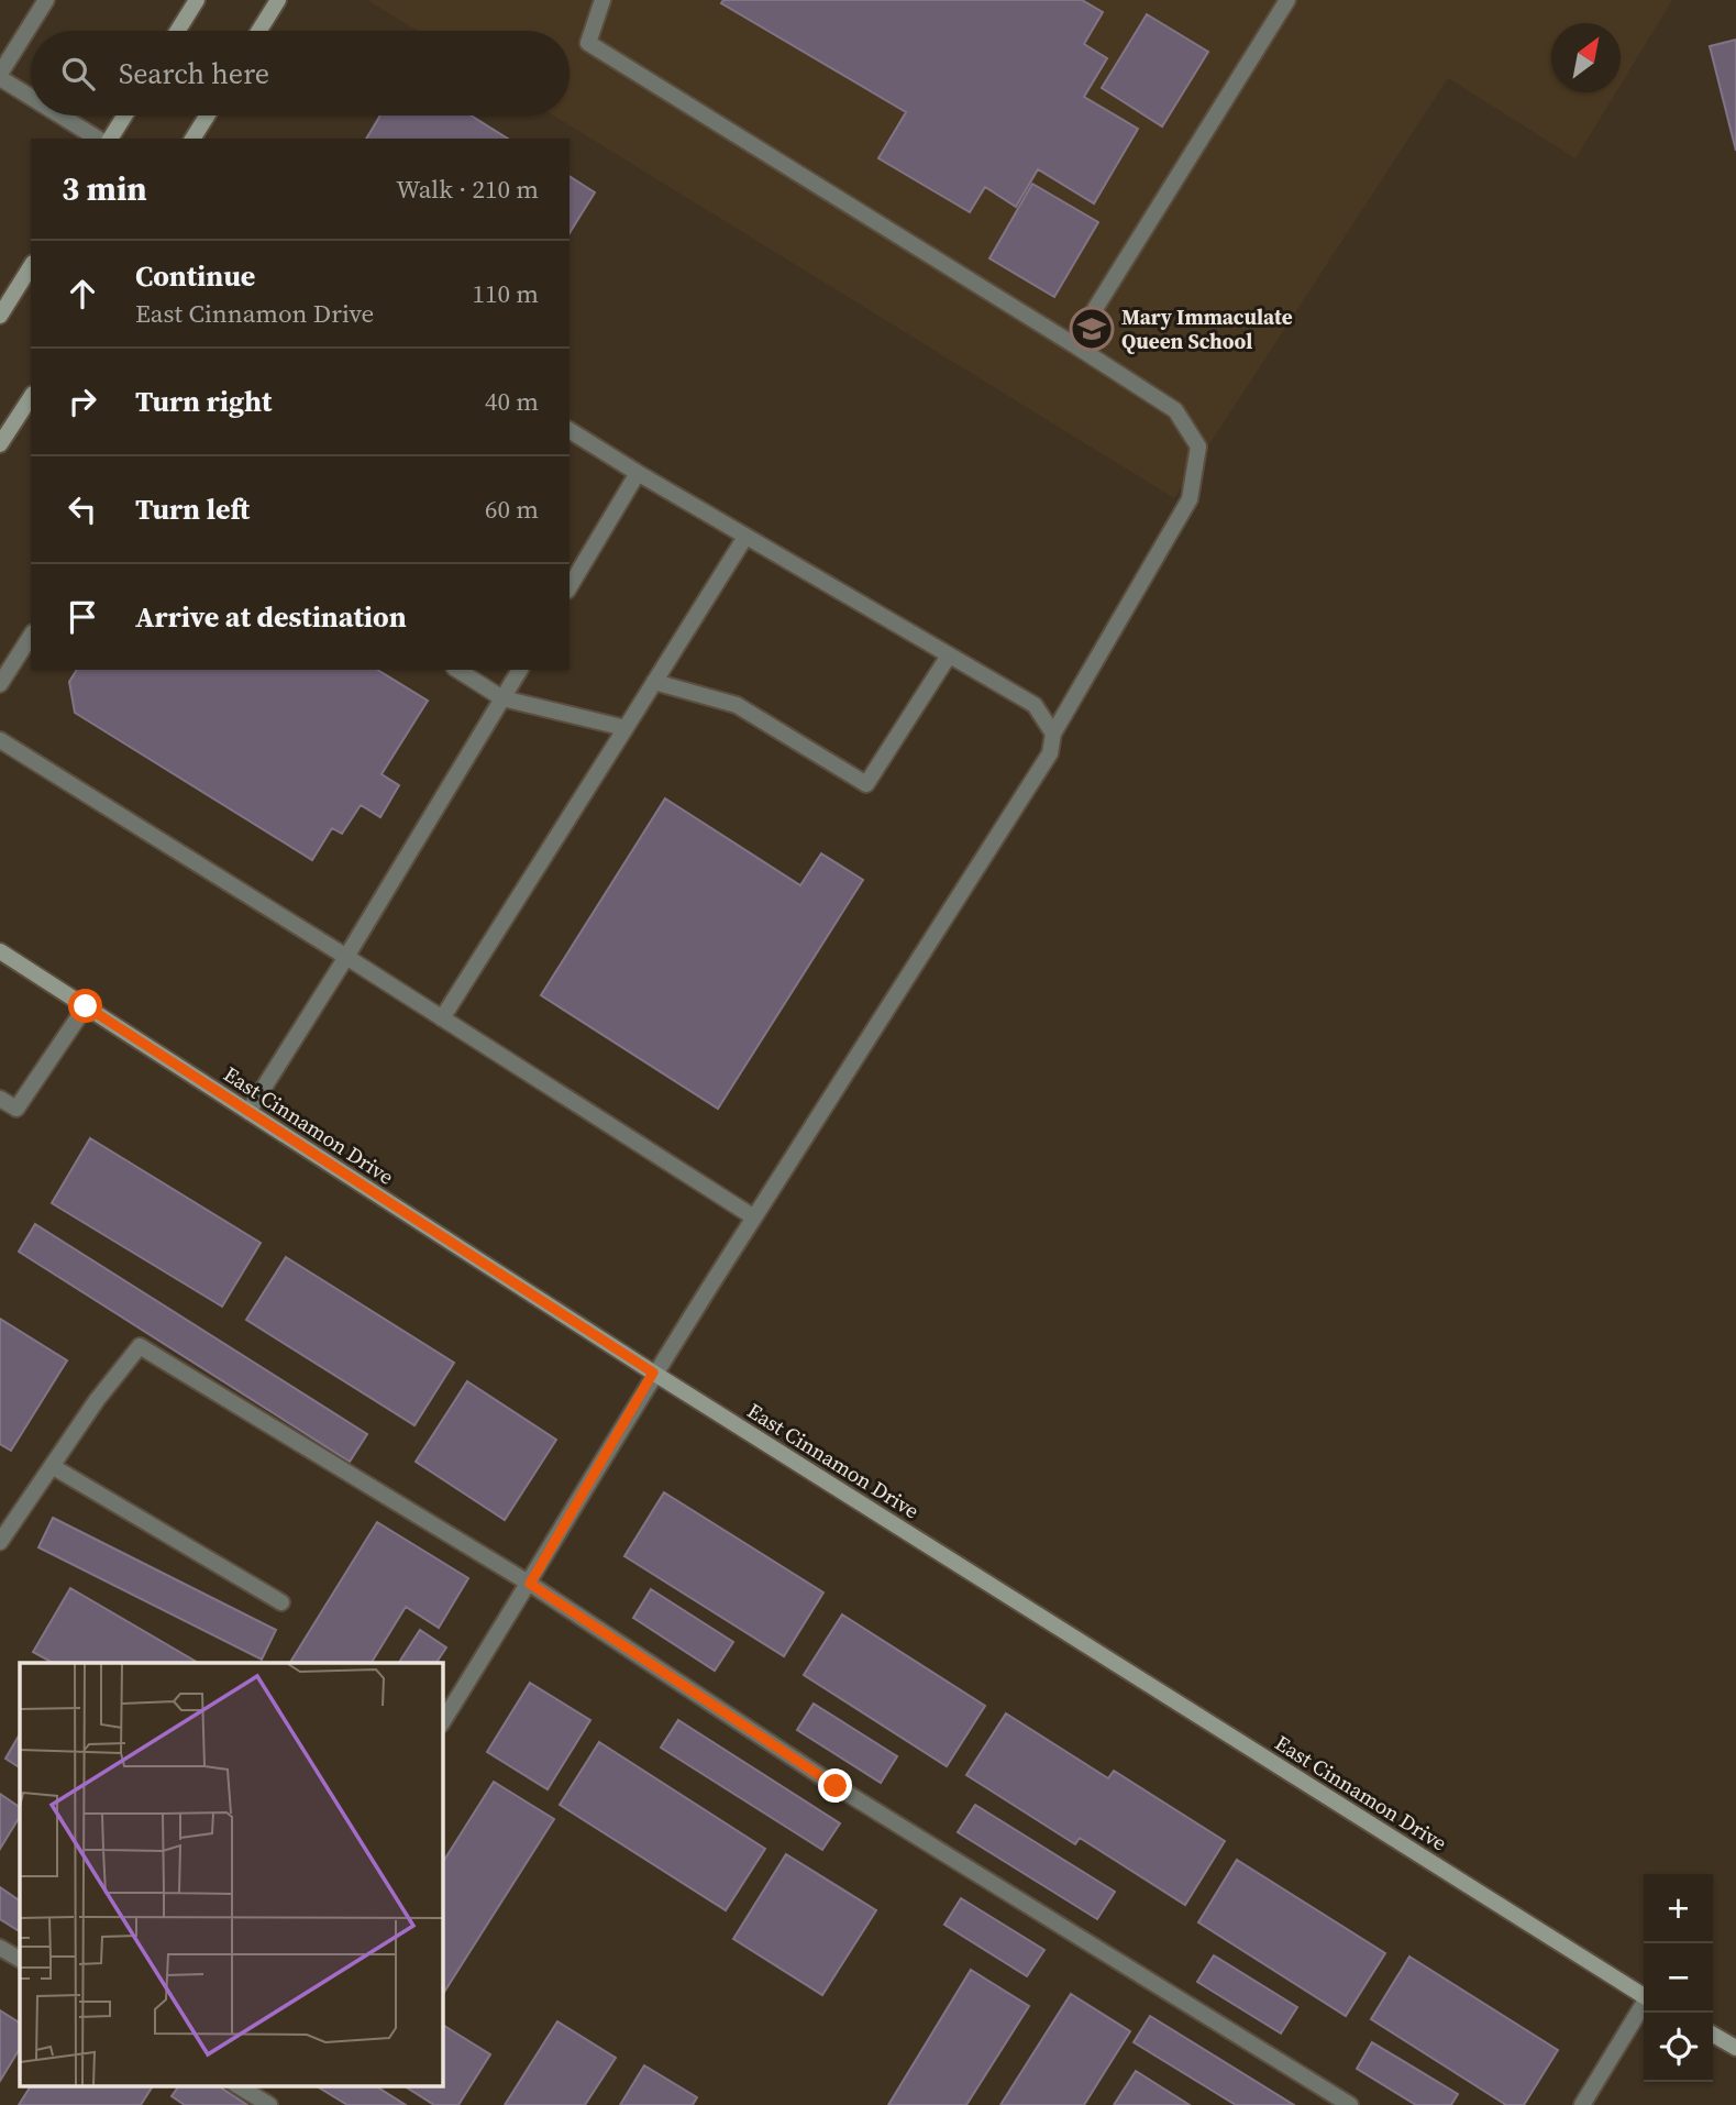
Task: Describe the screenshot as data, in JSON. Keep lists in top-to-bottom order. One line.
{"streets":{"street":["East Cinnamon Drive"]},"places":{"school or university":["Mary Immaculate Queen School"]},"north":"top right","page":{"search":"Search here","heading":["3 min","Walk · 210 m"],"list":[["Continue","East Cinnamon Drive","110 m"],["Turn right","40 m"],["Turn left","60 m"],"Arrive at destination"],"map_buttons":["+","−"]}}
